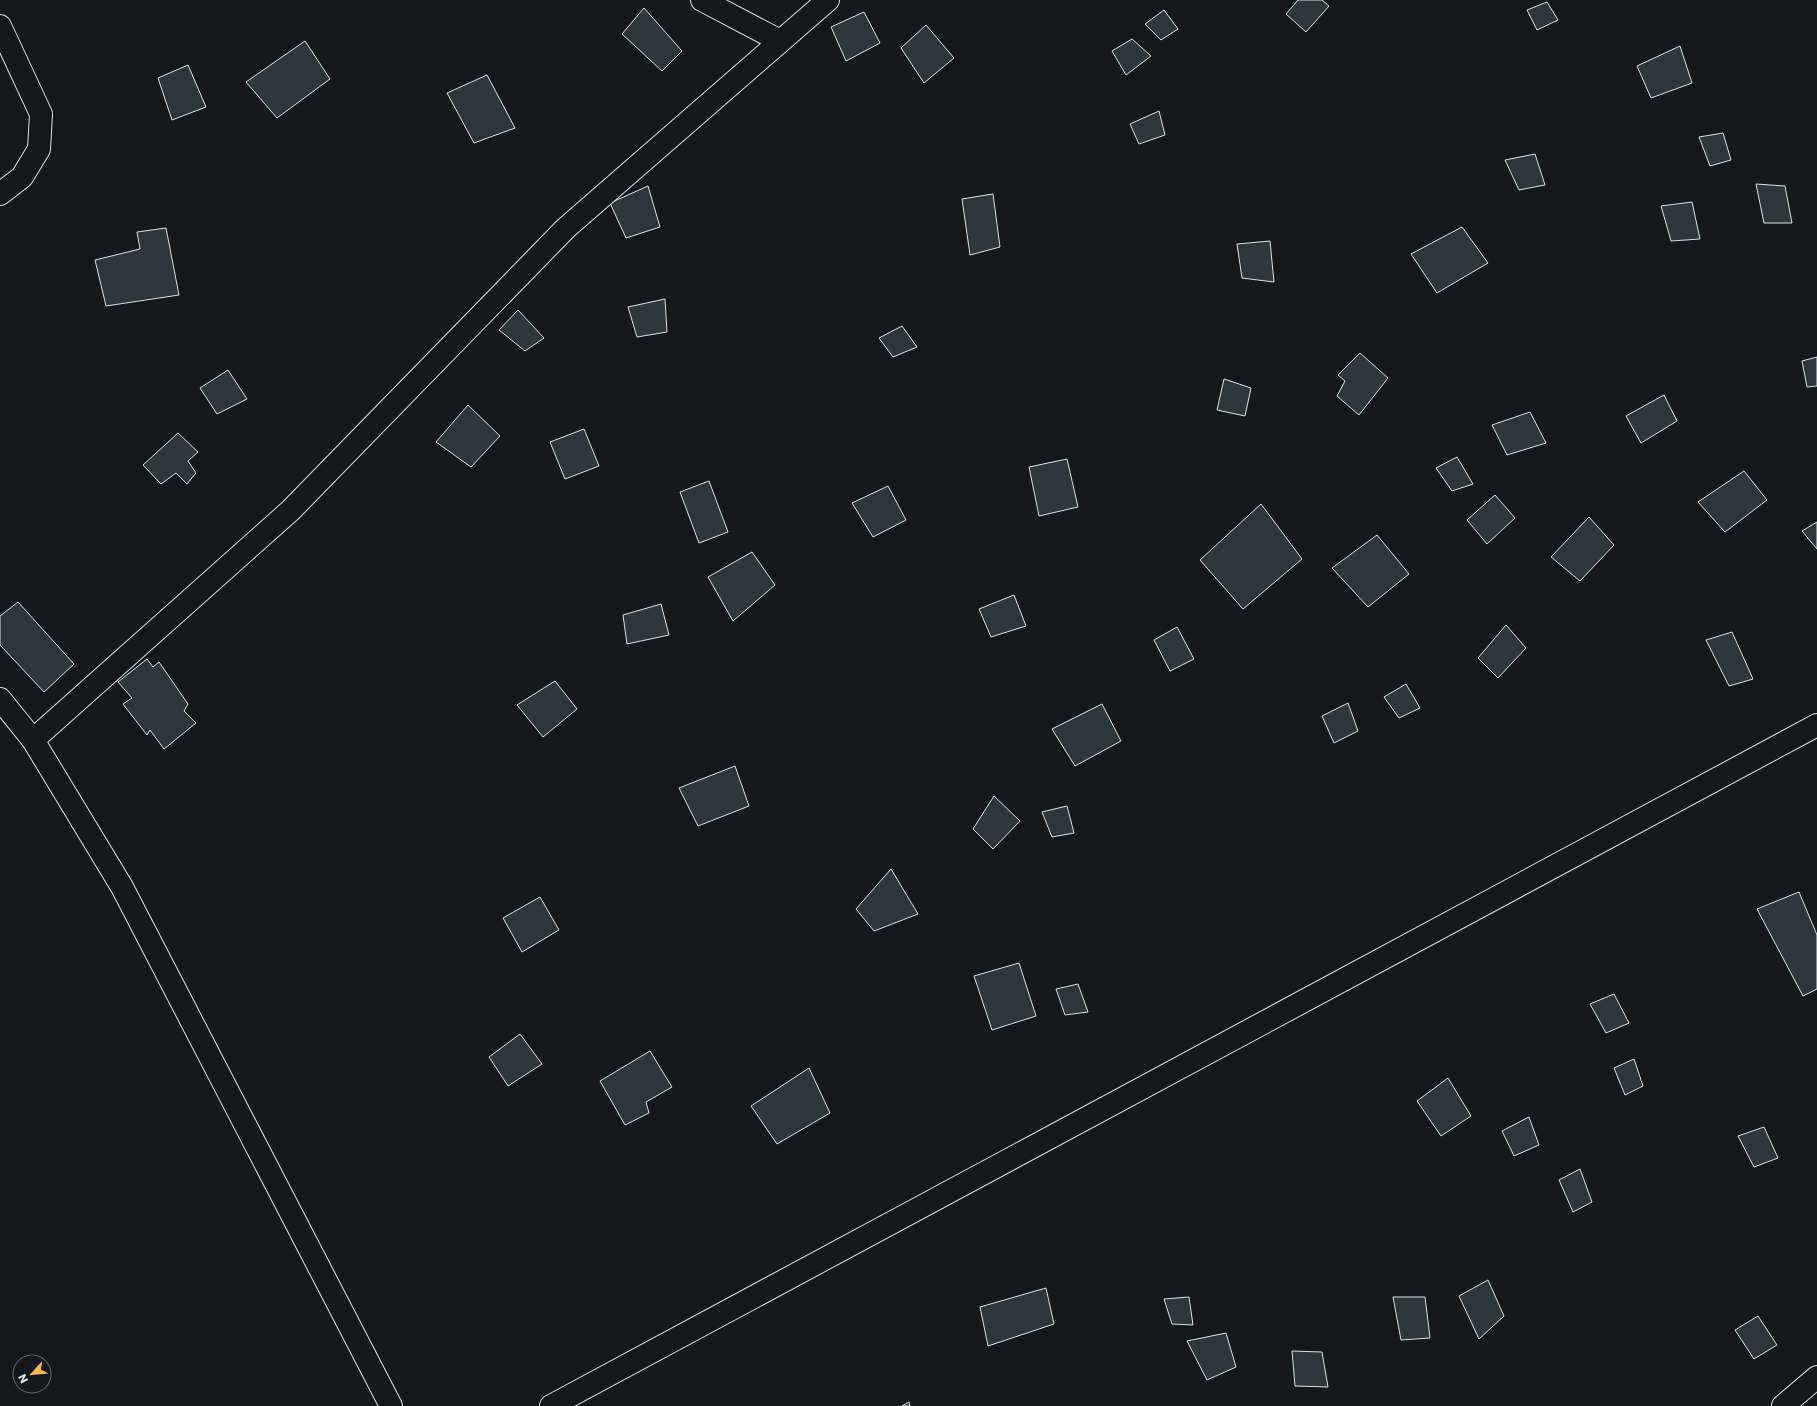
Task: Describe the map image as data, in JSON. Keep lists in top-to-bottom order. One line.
{"north":"bottom left"}
